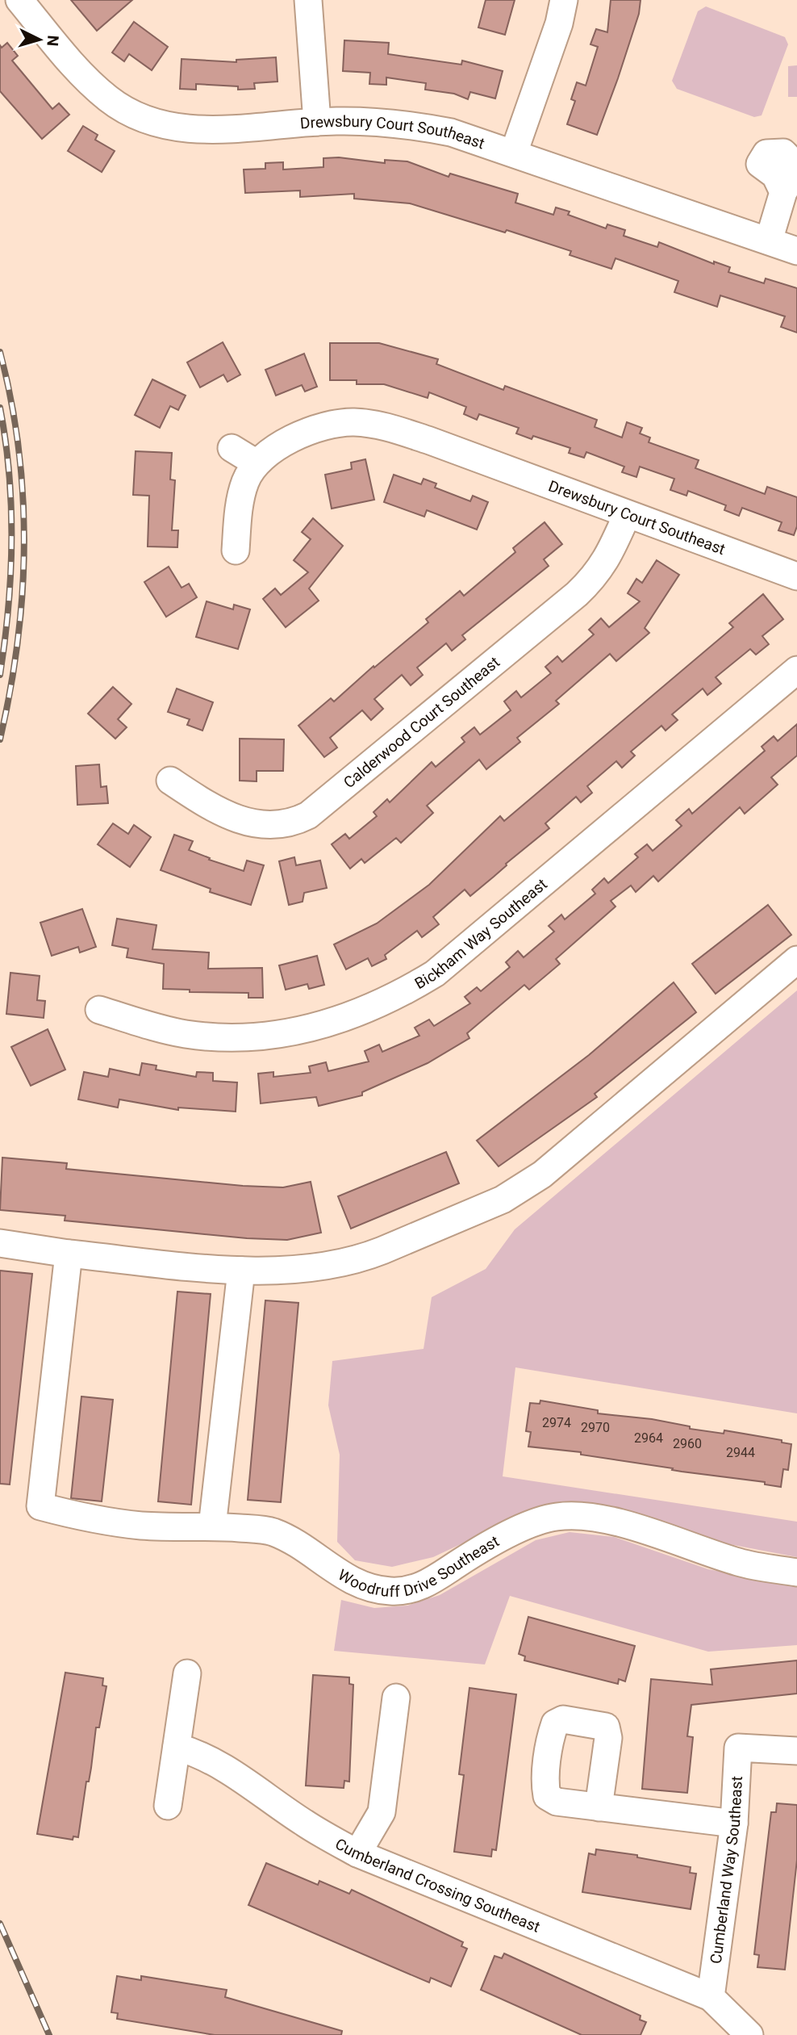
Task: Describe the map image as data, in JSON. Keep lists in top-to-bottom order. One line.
{"streets":{"street":["Drewsbury Court Southeast","Calderwood Court Southeast","Bickham Way Southeast","Woodruff Drive Southeast","Cumberland Way Southeast","Cumberland Crossing Southeast"]},"crossings":[["Drewsbury Court Southeast","Calderwood Court Southeast"],["Cumberland Way Southeast","Cumberland Crossing Southeast"]],"house_numbers":["2974","2970","2964","2960","2944"],"north":"right"}
